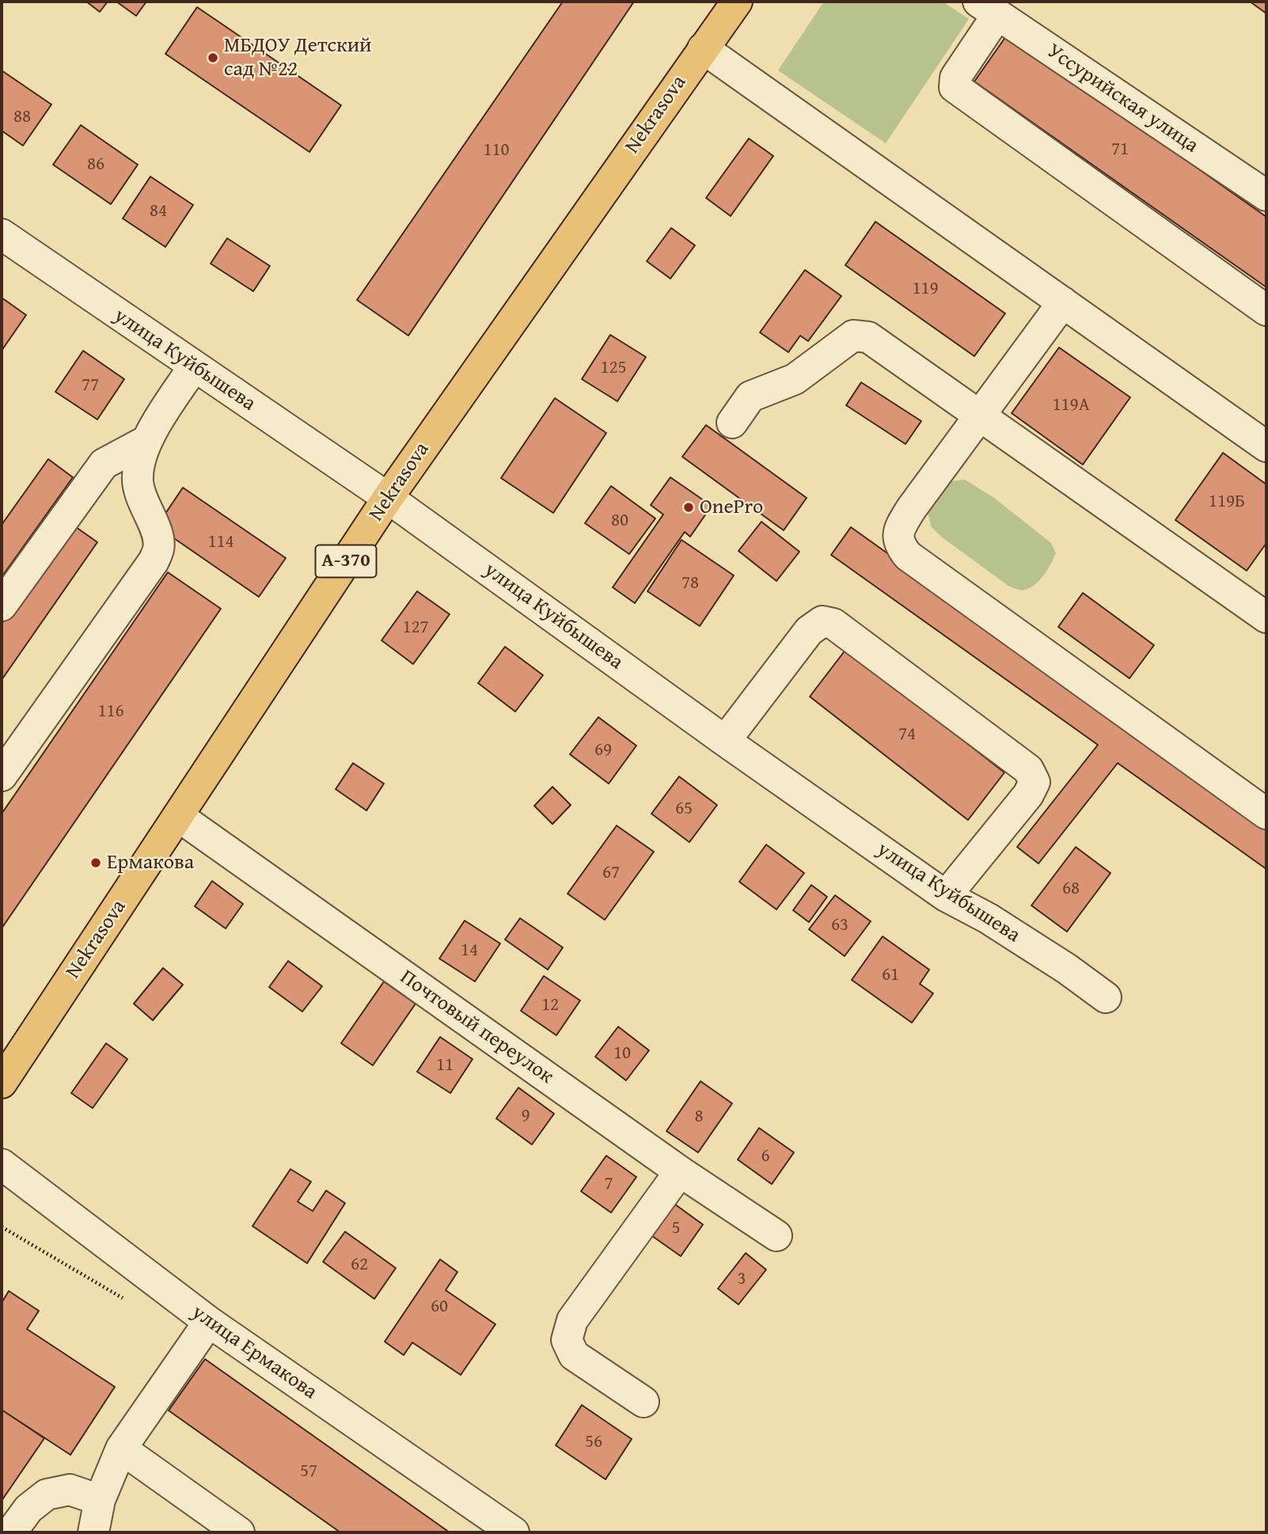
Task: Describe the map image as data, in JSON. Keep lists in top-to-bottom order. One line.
{"streets":{"main road":["Nekrasova","А-370"],"street":["Уссурийская улица","улица Куйбышева","Почтовый переулок","улица Ермакова"]},"crossings":[["Nekrasova","улица Куйбышева"],["Nekrasova","Почтовый переулок"]],"places":["МБДОУ Детский сад №22","OnePro","Ермакова"],"house_numbers":["88","71","110","86","84","119","125","77","119А","119Б","80","114","78","127","116","74","69","65","67","68","63","14","61","12","10","11","9","8","6","7","5","62","3","60","56","57"]}
